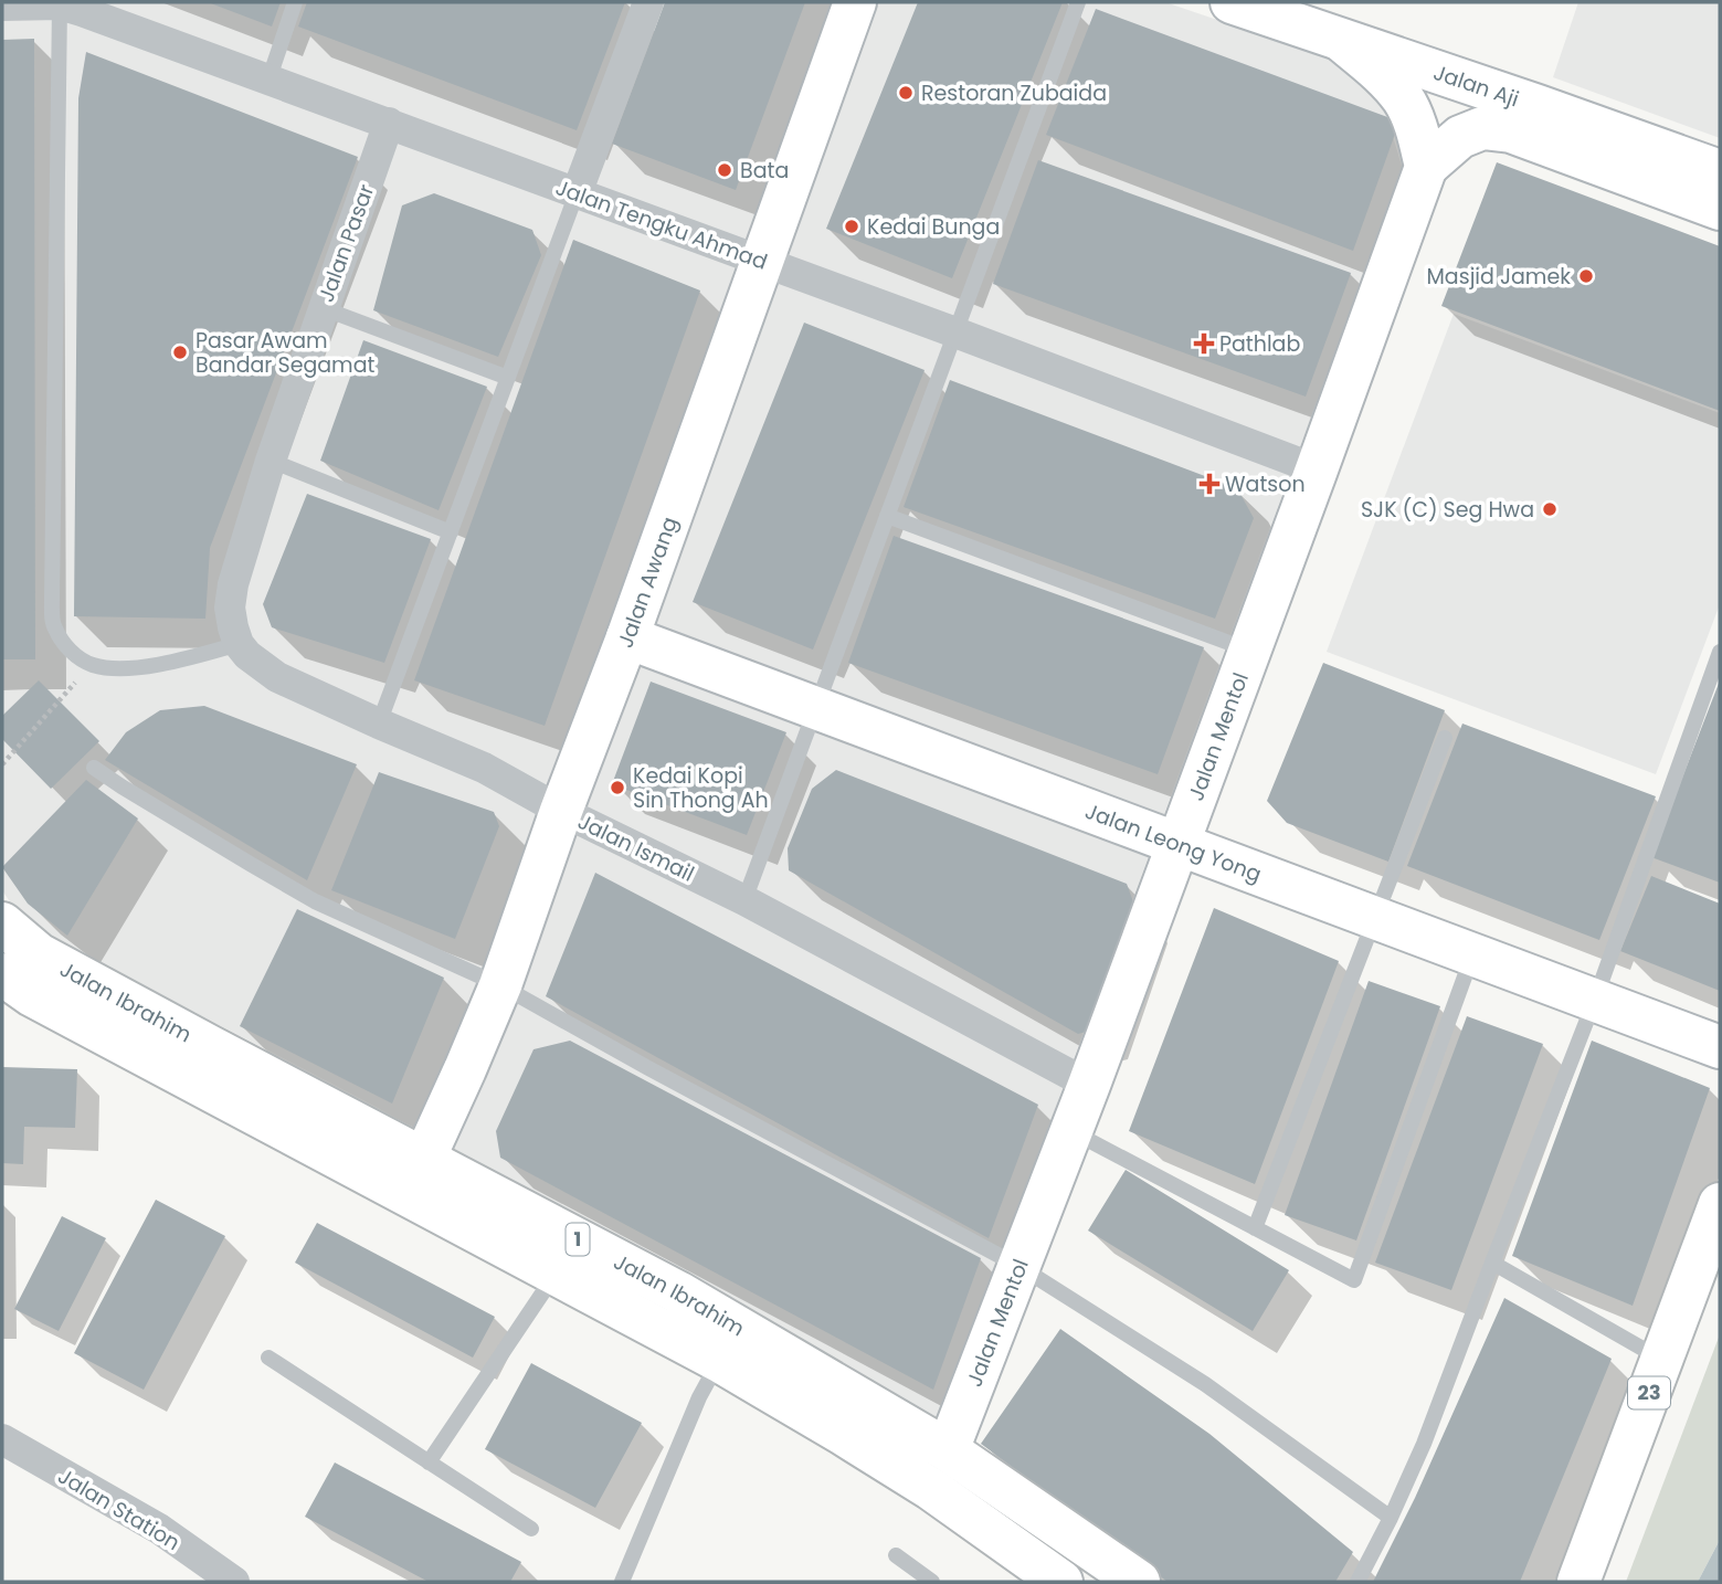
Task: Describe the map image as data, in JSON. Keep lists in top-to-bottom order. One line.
{"streets":{"main road":["Jalan Aji","Jalan Awang","Jalan Mentol","Jalan Leong Yong","Jalan Ibrahim","1","23"],"street":["Jalan Tengku Ahmad","Jalan Pasar","Jalan Ismail","Jalan Station"]},"crossings":[["Jalan Aji","Jalan Mentol"],["Jalan Tengku Ahmad","Jalan Pasar"],["Jalan Tengku Ahmad","Jalan Awang"],["Jalan Tengku Ahmad","Jalan Mentol"],["Jalan Pasar","Jalan Ismail"],["Jalan Awang","Jalan Leong Yong"],["Jalan Awang","Jalan Ismail"],["Jalan Awang","Jalan Ibrahim"],["Jalan Mentol","Jalan Leong Yong"],["Jalan Mentol","Jalan Ismail"],["Jalan Mentol","Jalan Ibrahim"]],"places":{"other":["Restoran Zubaida","Bata","Kedai Bunga","Masjid Jamek","Pasar Awam Bandar Segamat","SJK (C) Seg Hwa","Kedai Kopi Sin Thong Ah"],"health":["Pathlab","Watson"]}}
